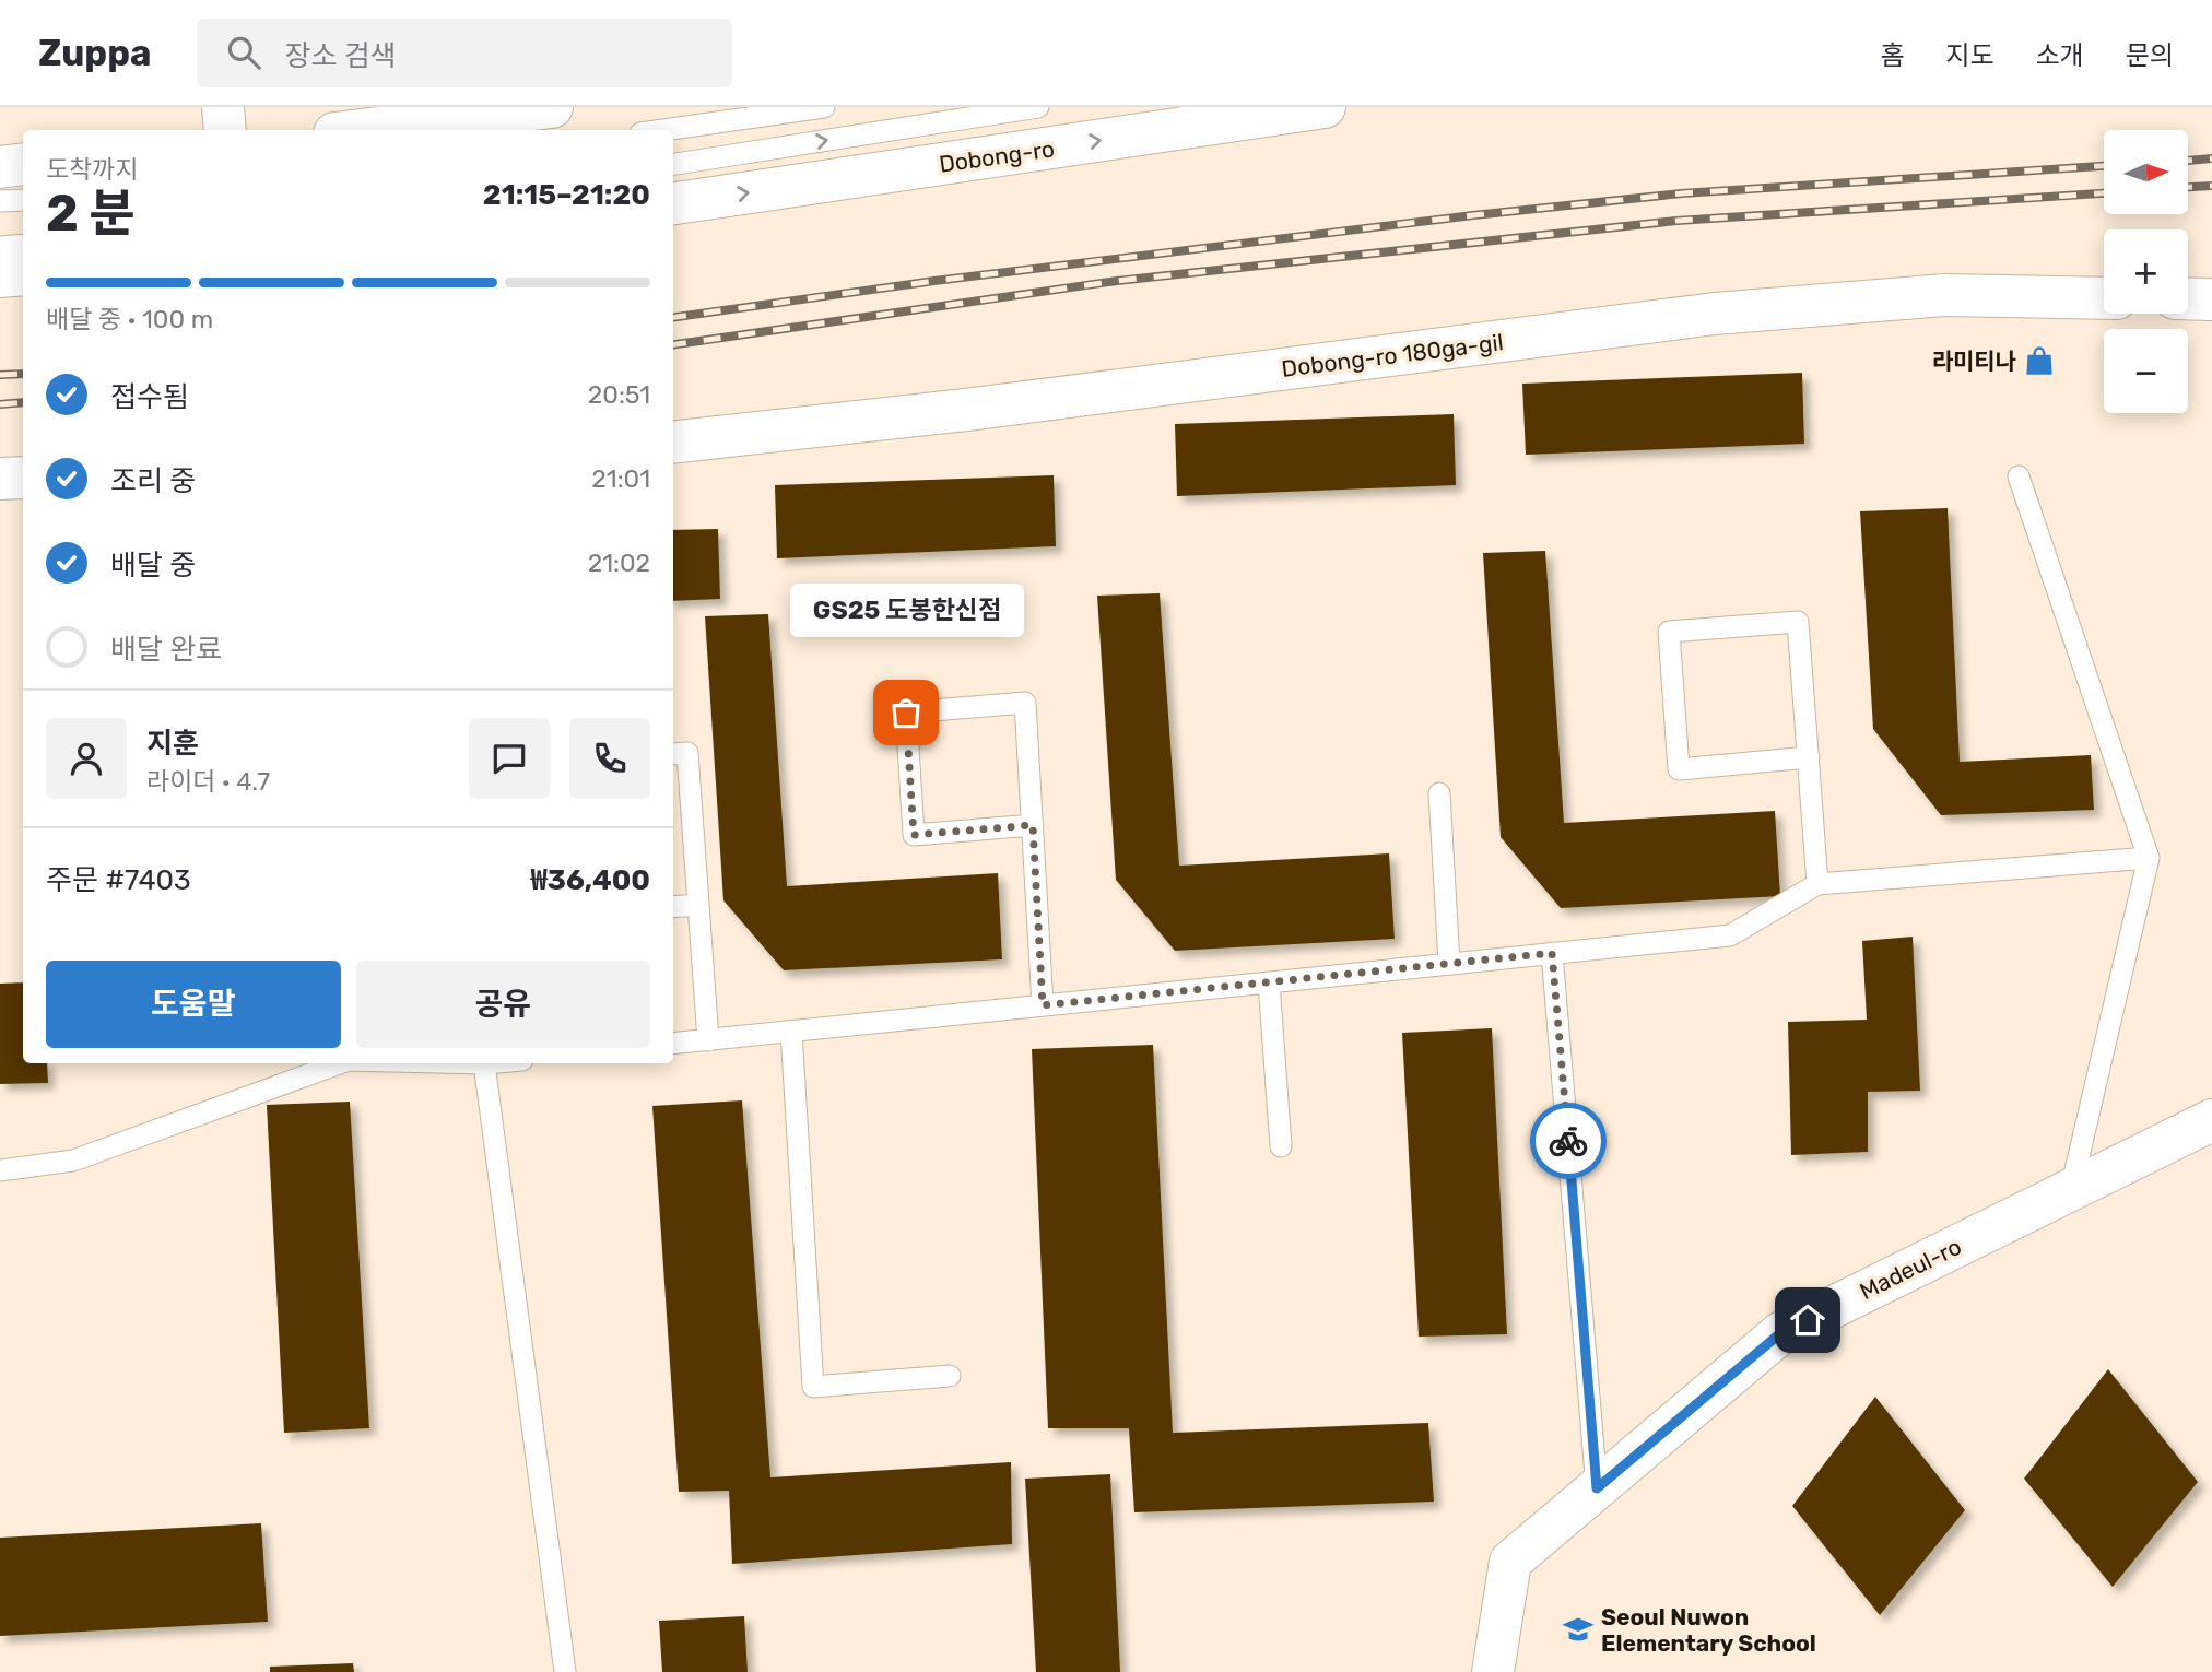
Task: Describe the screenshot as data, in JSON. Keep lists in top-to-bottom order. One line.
{"streets":{"street":["Dobong-ro","Dobong-ro 180ga-gil","Madeul-ro"]},"one_way":["Dobong-ro"],"places":{"shop":["라미티나"],"other":["GS25 도봉한신점"],"school or university":["Seoul Nuwon Elementary School"]},"north":"right","page":{"header":"Zuppa","search":"장소 검색","nav":["홈","지도","소개","문의"],"map_buttons":["+","−"],"heading":["2 분","도착까지","21:15–21:20"],"panel":["지훈","라이더 · 4.7","주문 #7403","₩36,400"],"bar":"배달 중 · 100 m","list":[["접수됨","20:51"],["조리 중","21:01"],["배달 중","21:02"],"배달 완료"],"bubble":"GS25 도봉한신점","buttons":["도움말","공유"]}}
